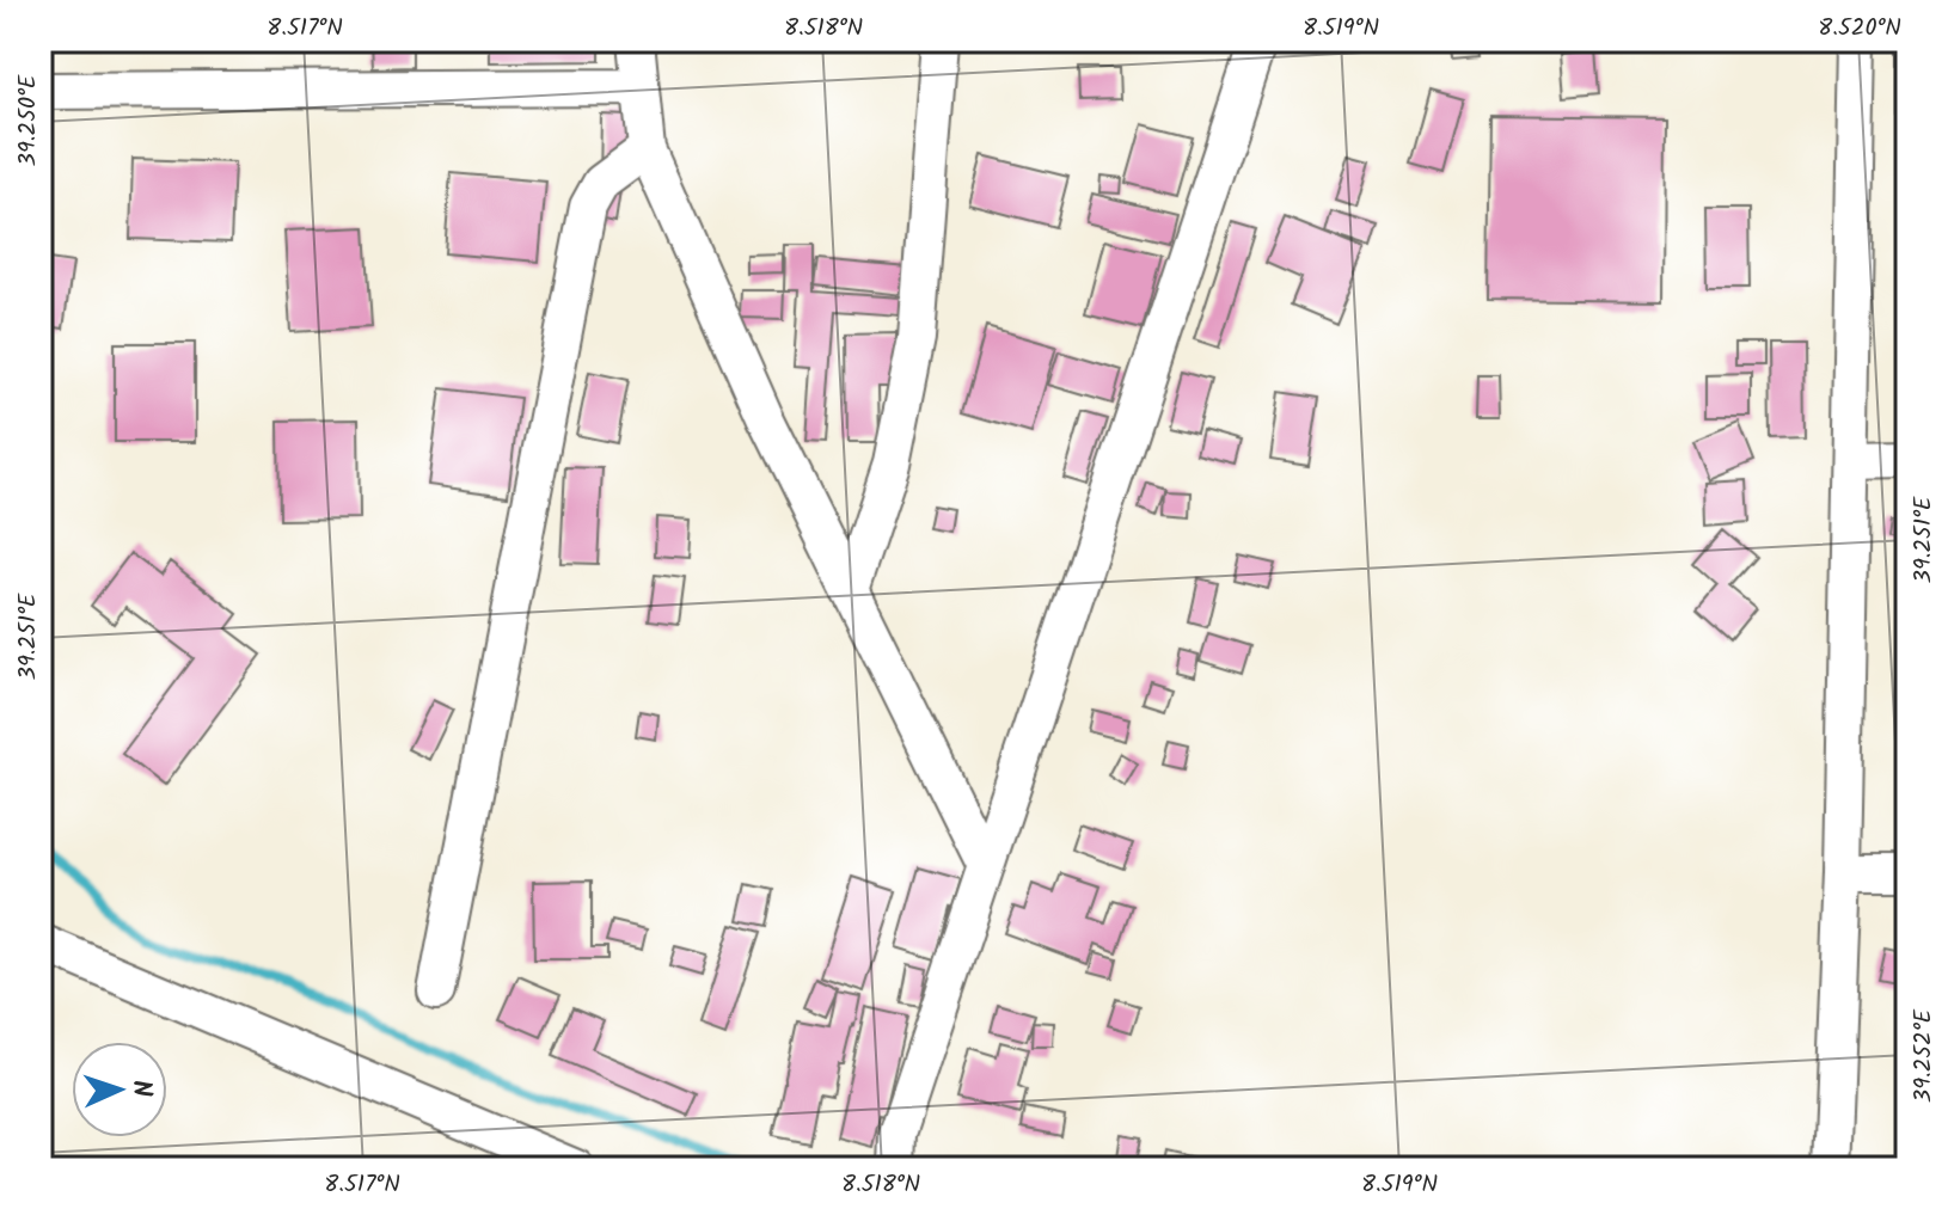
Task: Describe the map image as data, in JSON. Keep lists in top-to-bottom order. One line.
{"north":"right","coordinates":["8.517°N","8.518°N","8.519°N","8.520°N","39.250°E","39.251°E","39.252°E"]}
